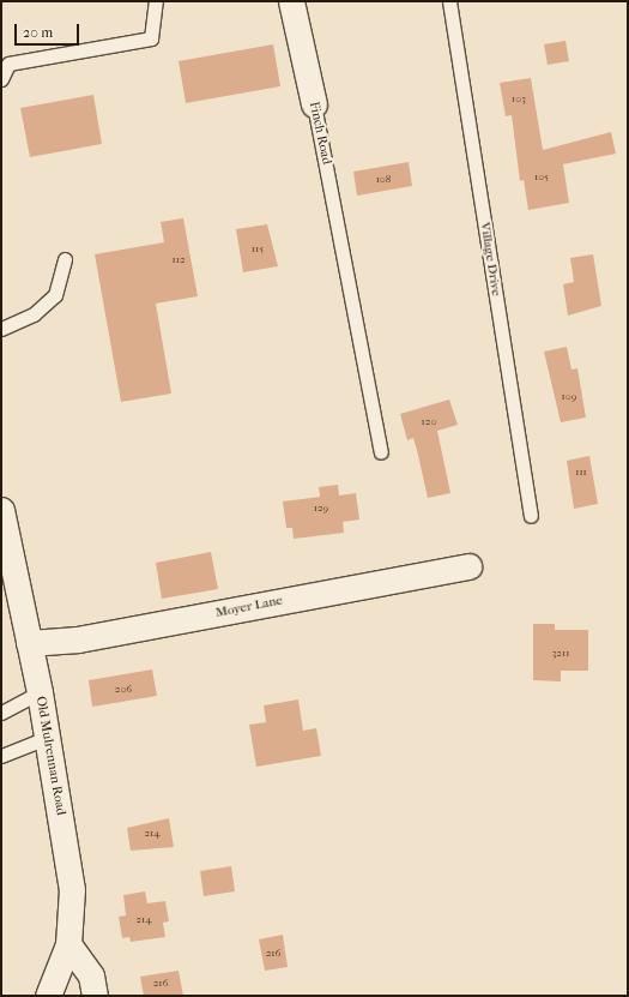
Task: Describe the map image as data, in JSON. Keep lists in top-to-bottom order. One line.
{"streets":{"street":["Finch Road","Moyer Lane","Old Mulrennan Road"],"lane":["Village Drive"]},"crossings":[["Moyer Lane","Old Mulrennan Road"]],"house_numbers":["103","105","108","115","112","109","120","111","129","3211","206","214","214","216","216"],"scale_bar":"20 m"}
